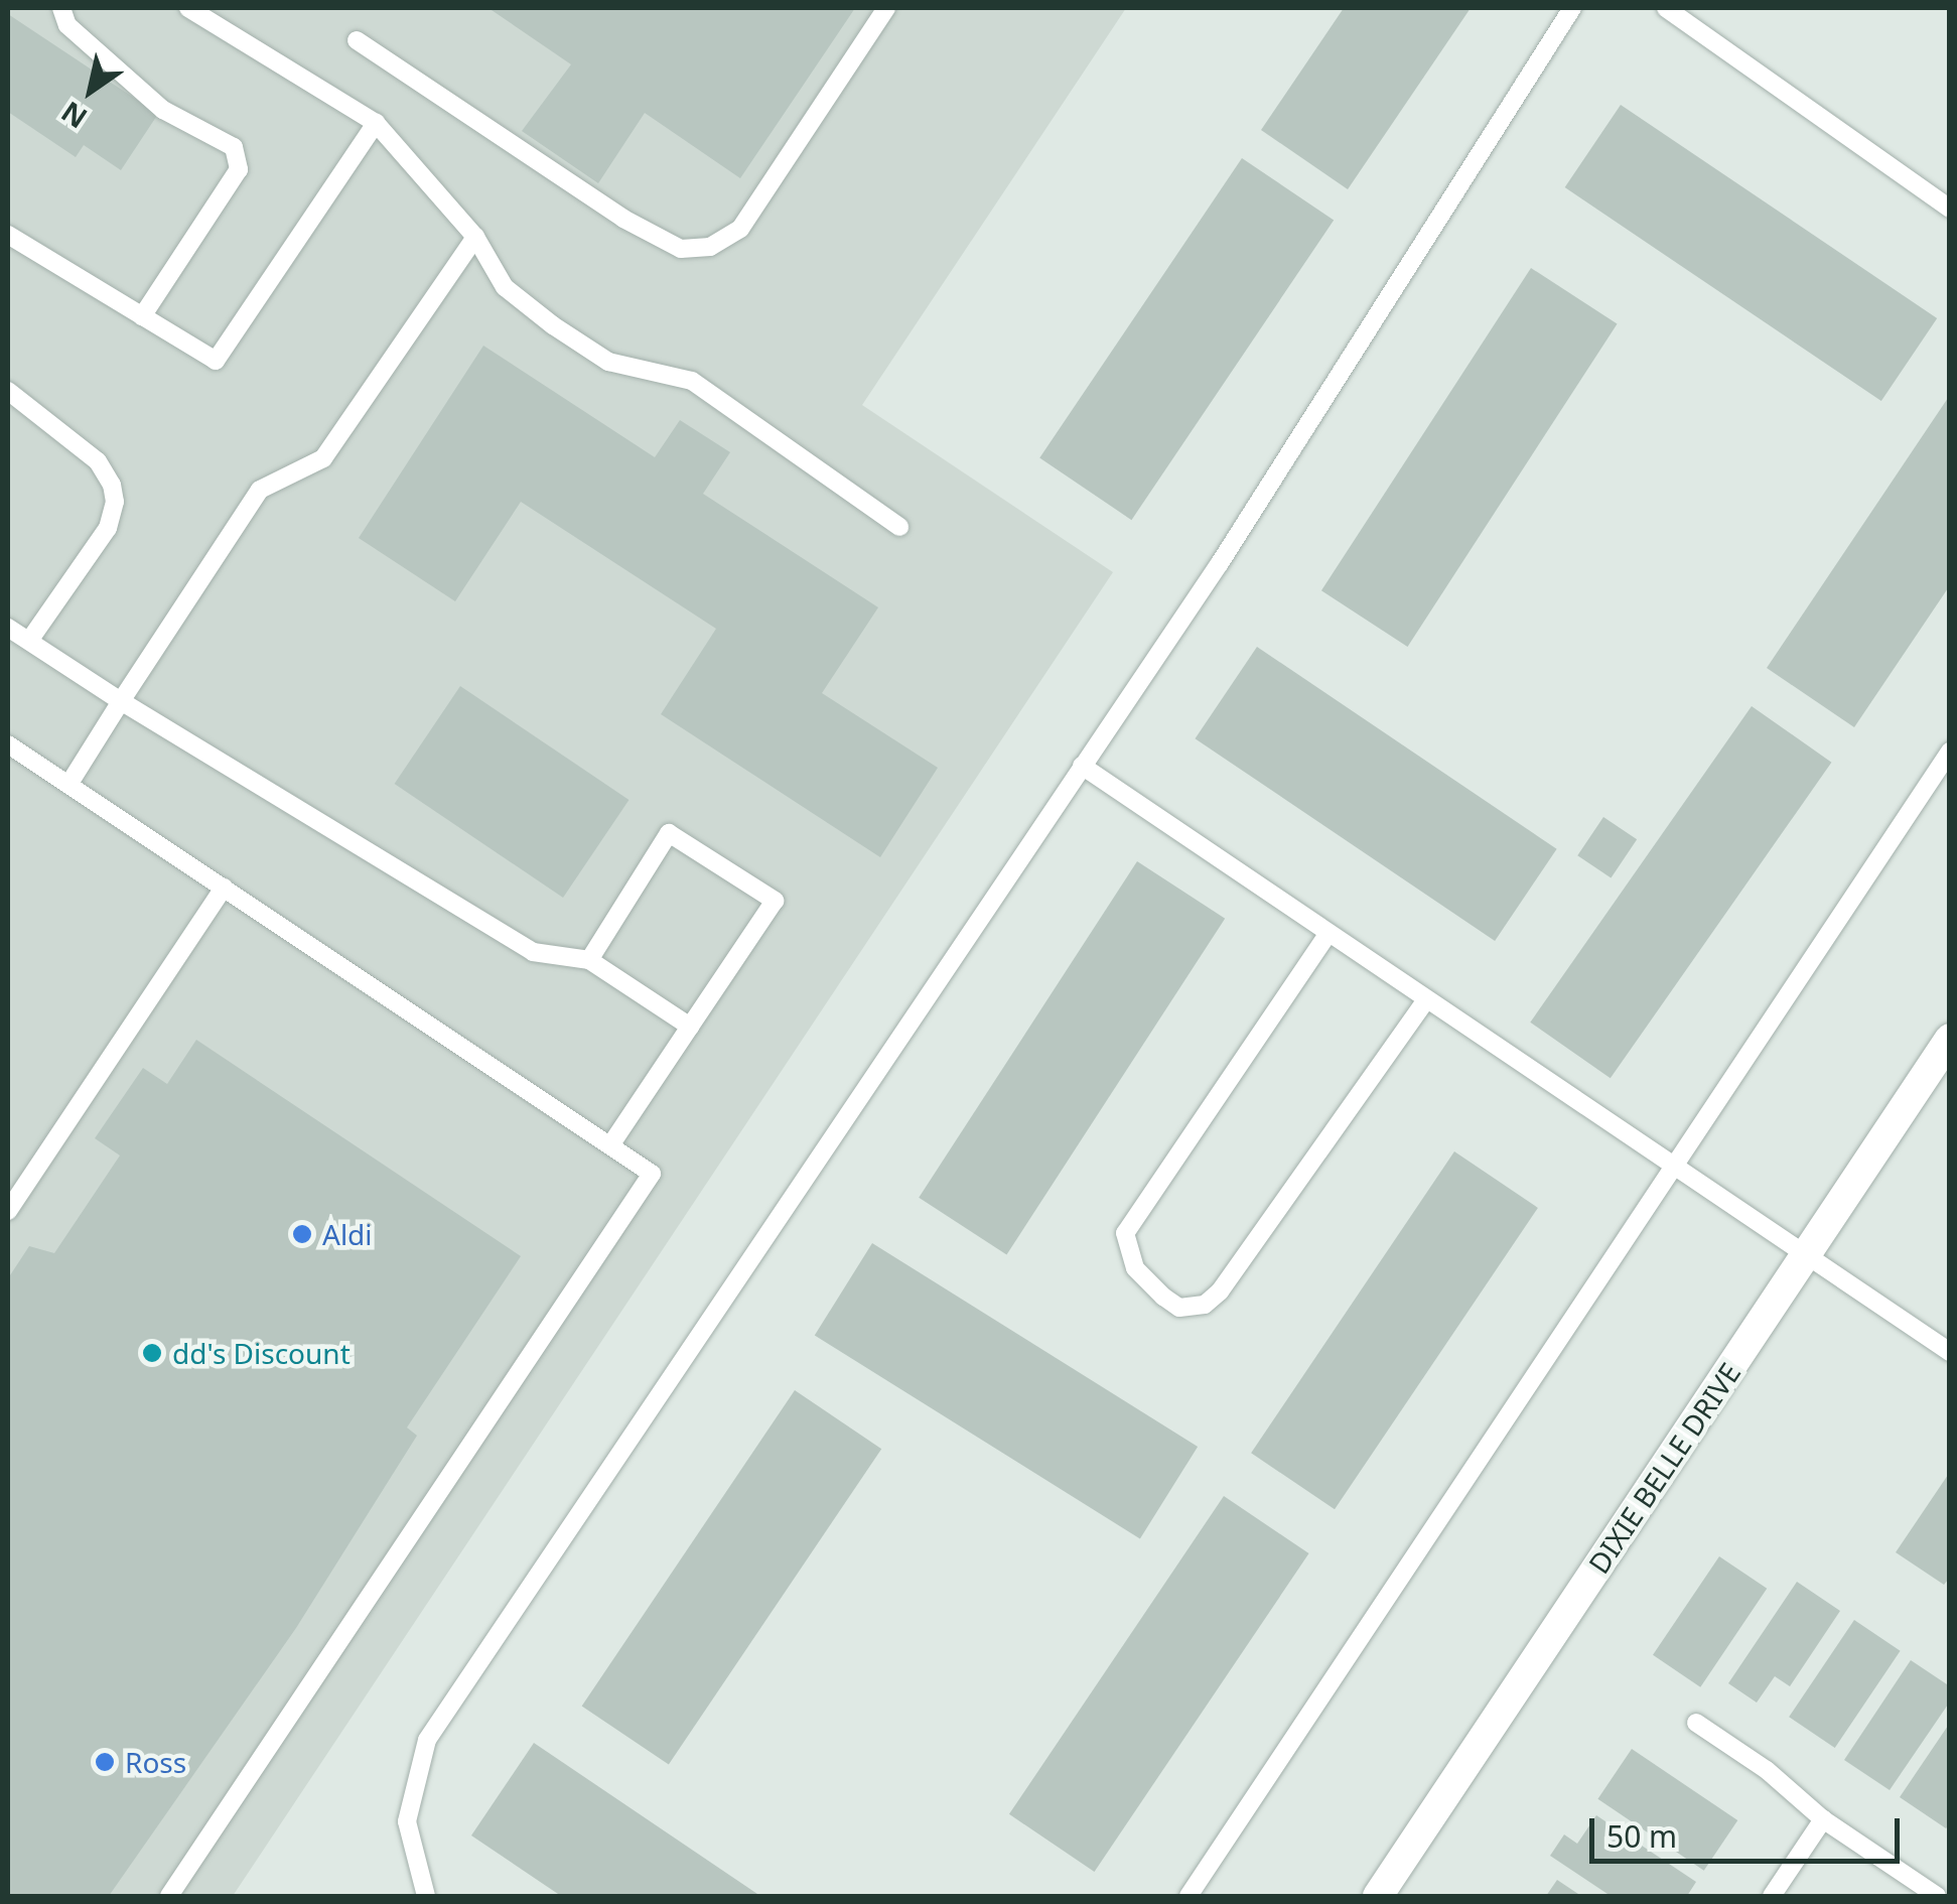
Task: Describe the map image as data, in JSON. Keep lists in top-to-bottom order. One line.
{"streets":{"street":["DIXIE BELLE DRIVE"]},"places":["Aldi","dd's Discount","Ross"],"scale_bar":"50 m","north":"bottom left"}
